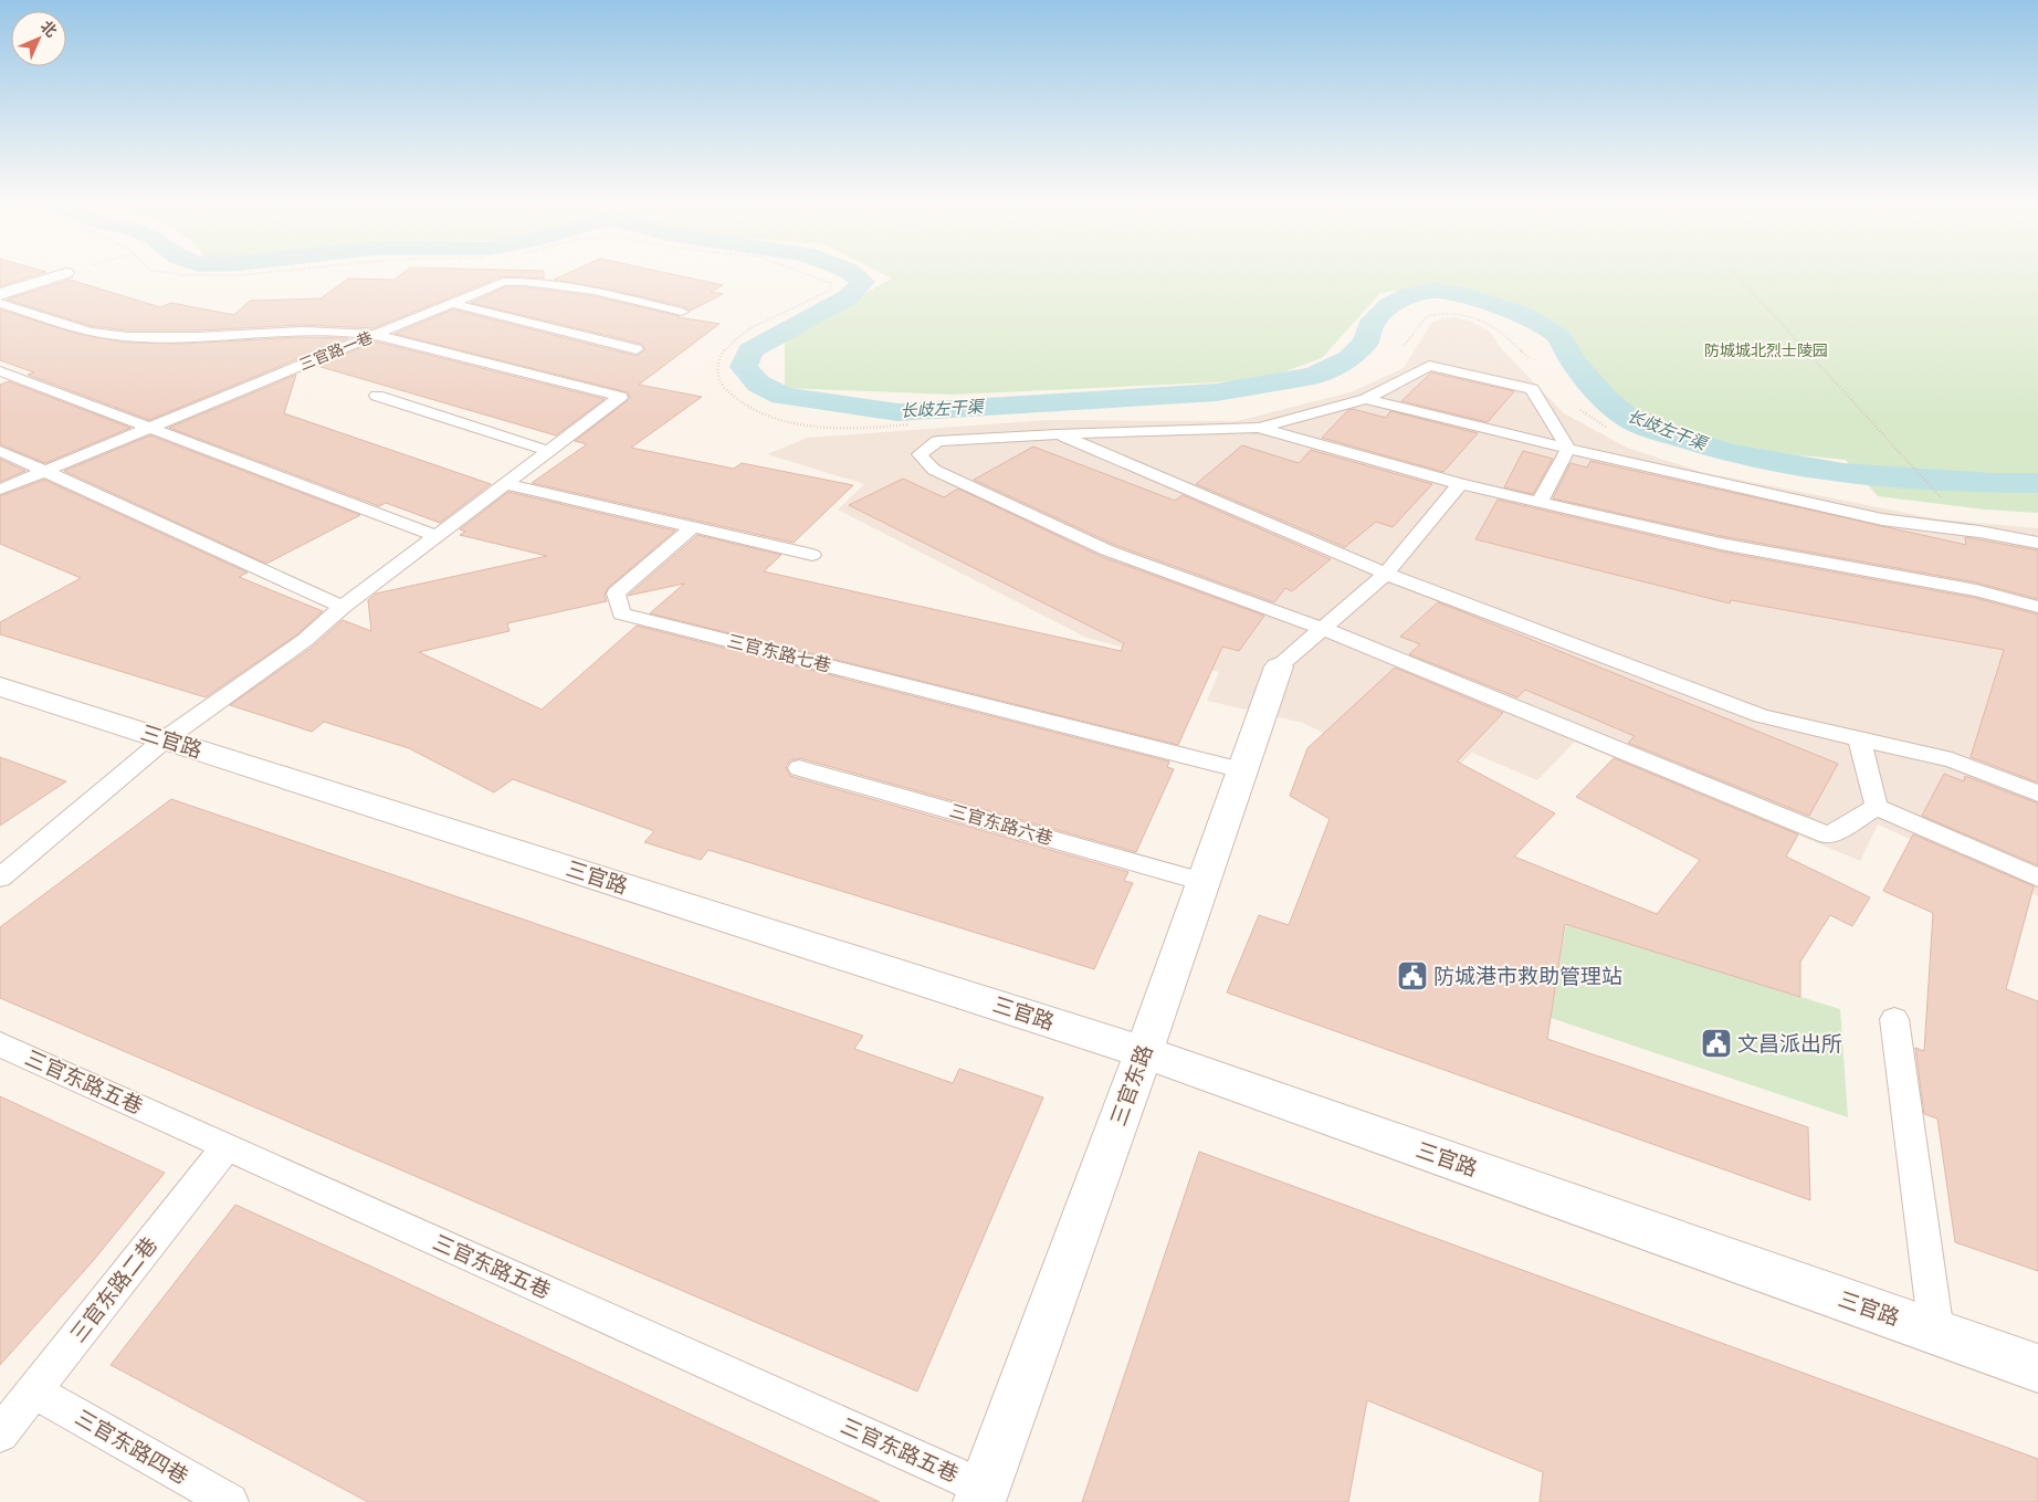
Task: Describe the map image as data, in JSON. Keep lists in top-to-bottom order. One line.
{"streets":{"street":["三官路","三官东路"],"lane":["三官路一巷","三官东路七巷","三官东路六巷","三官东路五巷","三官东路二巷","三官东路四巷"]},"crossings":[["三官东路七巷","三官东路"],["三官路","三官东路"],["三官东路六巷","三官东路"],["三官东路五巷","三官东路"],["三官东路五巷","三官东路二巷"],["三官东路二巷","三官东路四巷"]],"water":["长歧左干渠"],"parks":["防城城北烈士陵园"],"places":{"public building":["防城港市救助管理站","文昌派出所"]},"north":"top right"}
